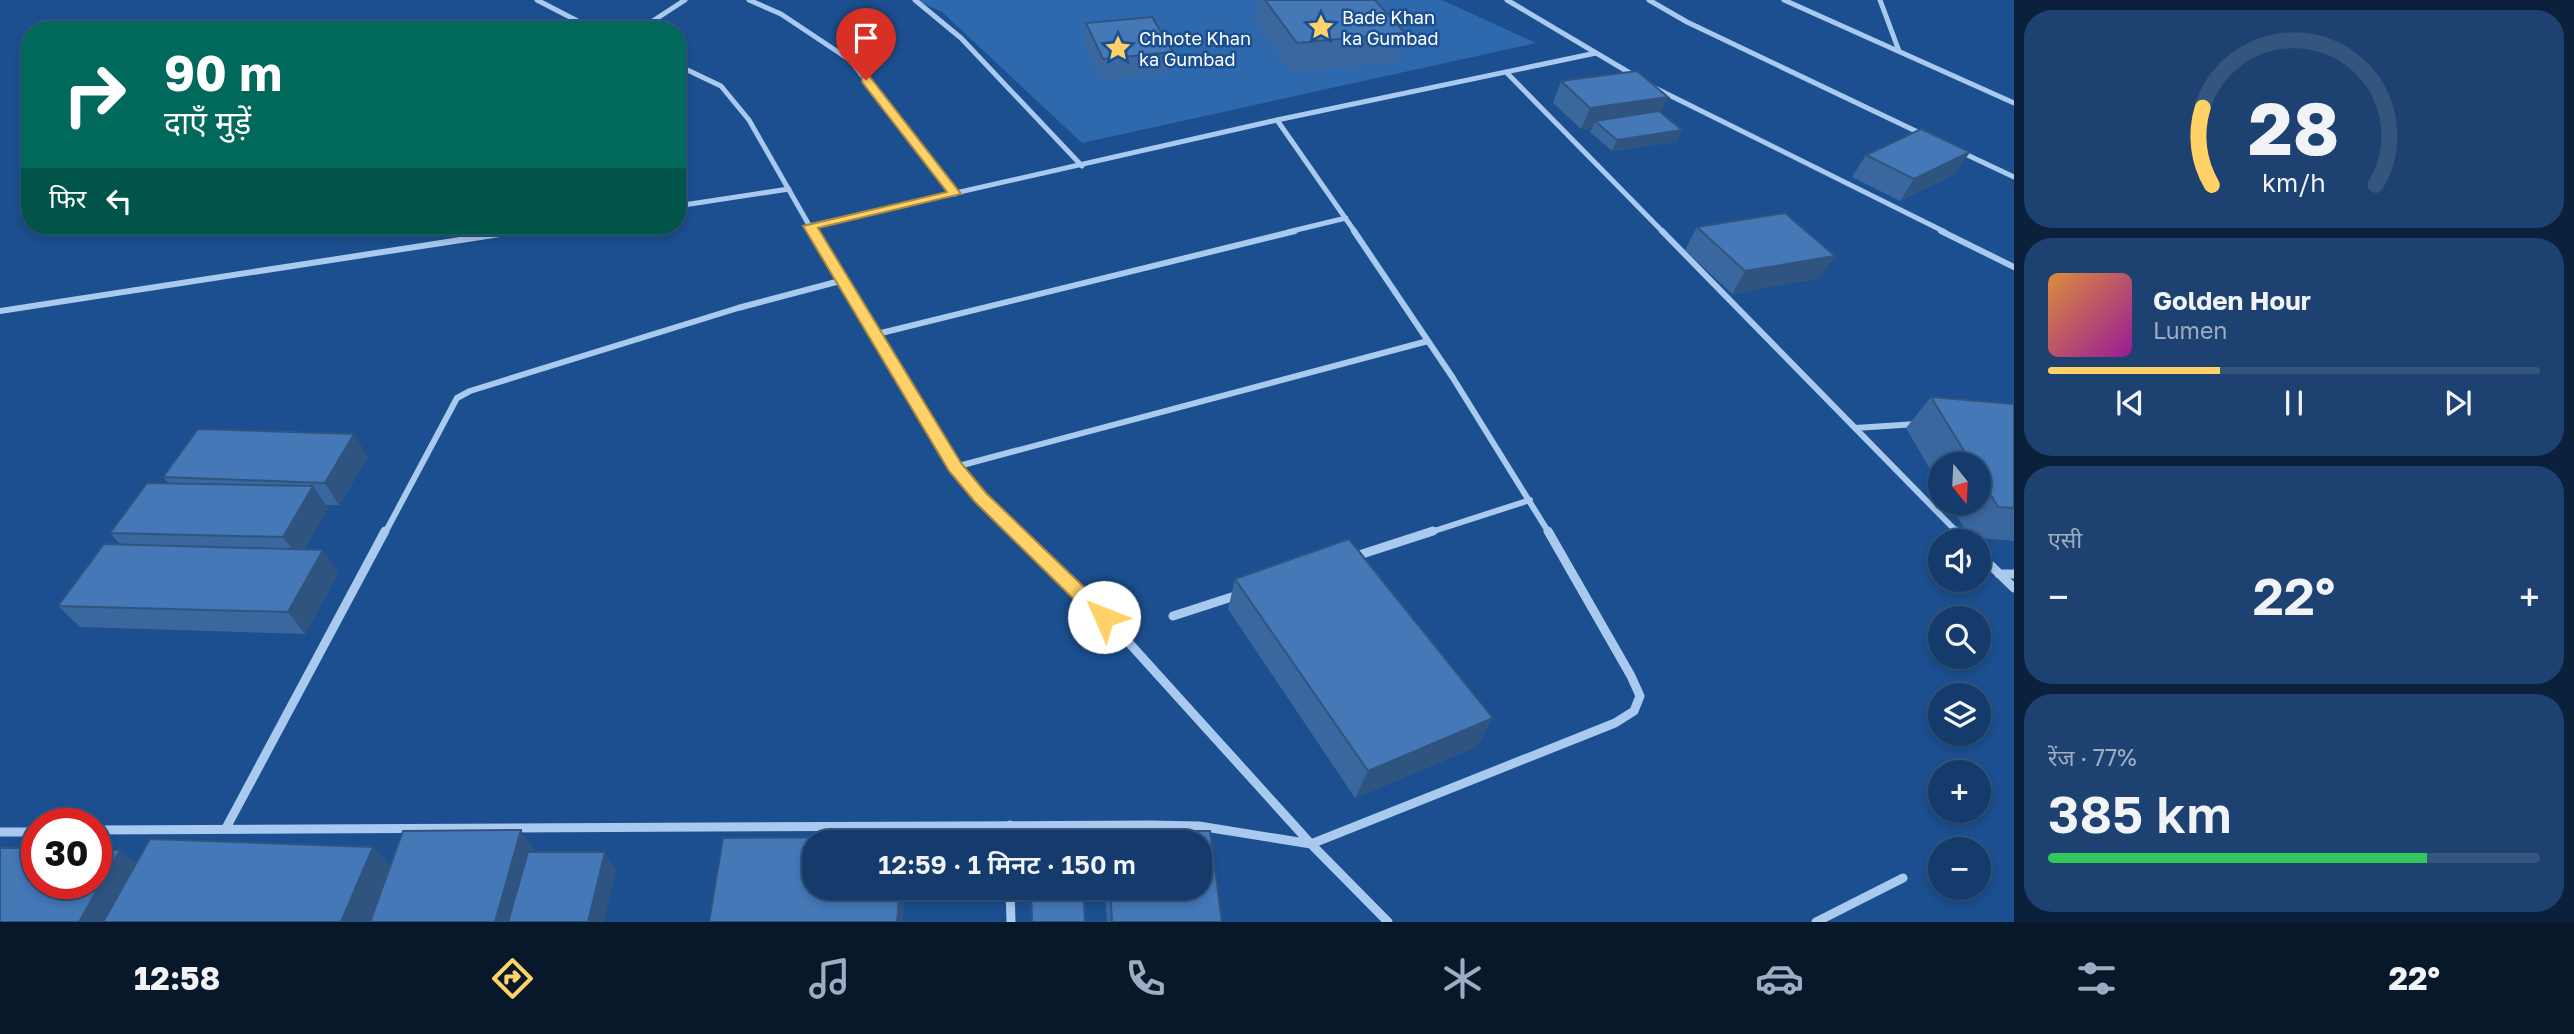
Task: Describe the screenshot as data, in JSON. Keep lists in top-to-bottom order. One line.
{"places":{"place":["Bade Khan ka Gumbad","Chhote Khan ka Gumbad"]},"north":"bottom","page":{"turn":["90 m","दाएँ मुड़ें"],"then":"फिर","song":["Golden Hour","Lumen"],"map_buttons":["+","−"],"tile":["एसी",["रेंज · 77%","385 km"]],"heat":["−","22°","+"],"limit":"30","trip":"12:59 · 1 मिनट · 150 m","tabs":["12:58","22°"],"gauge":["28","km/h"]}}
